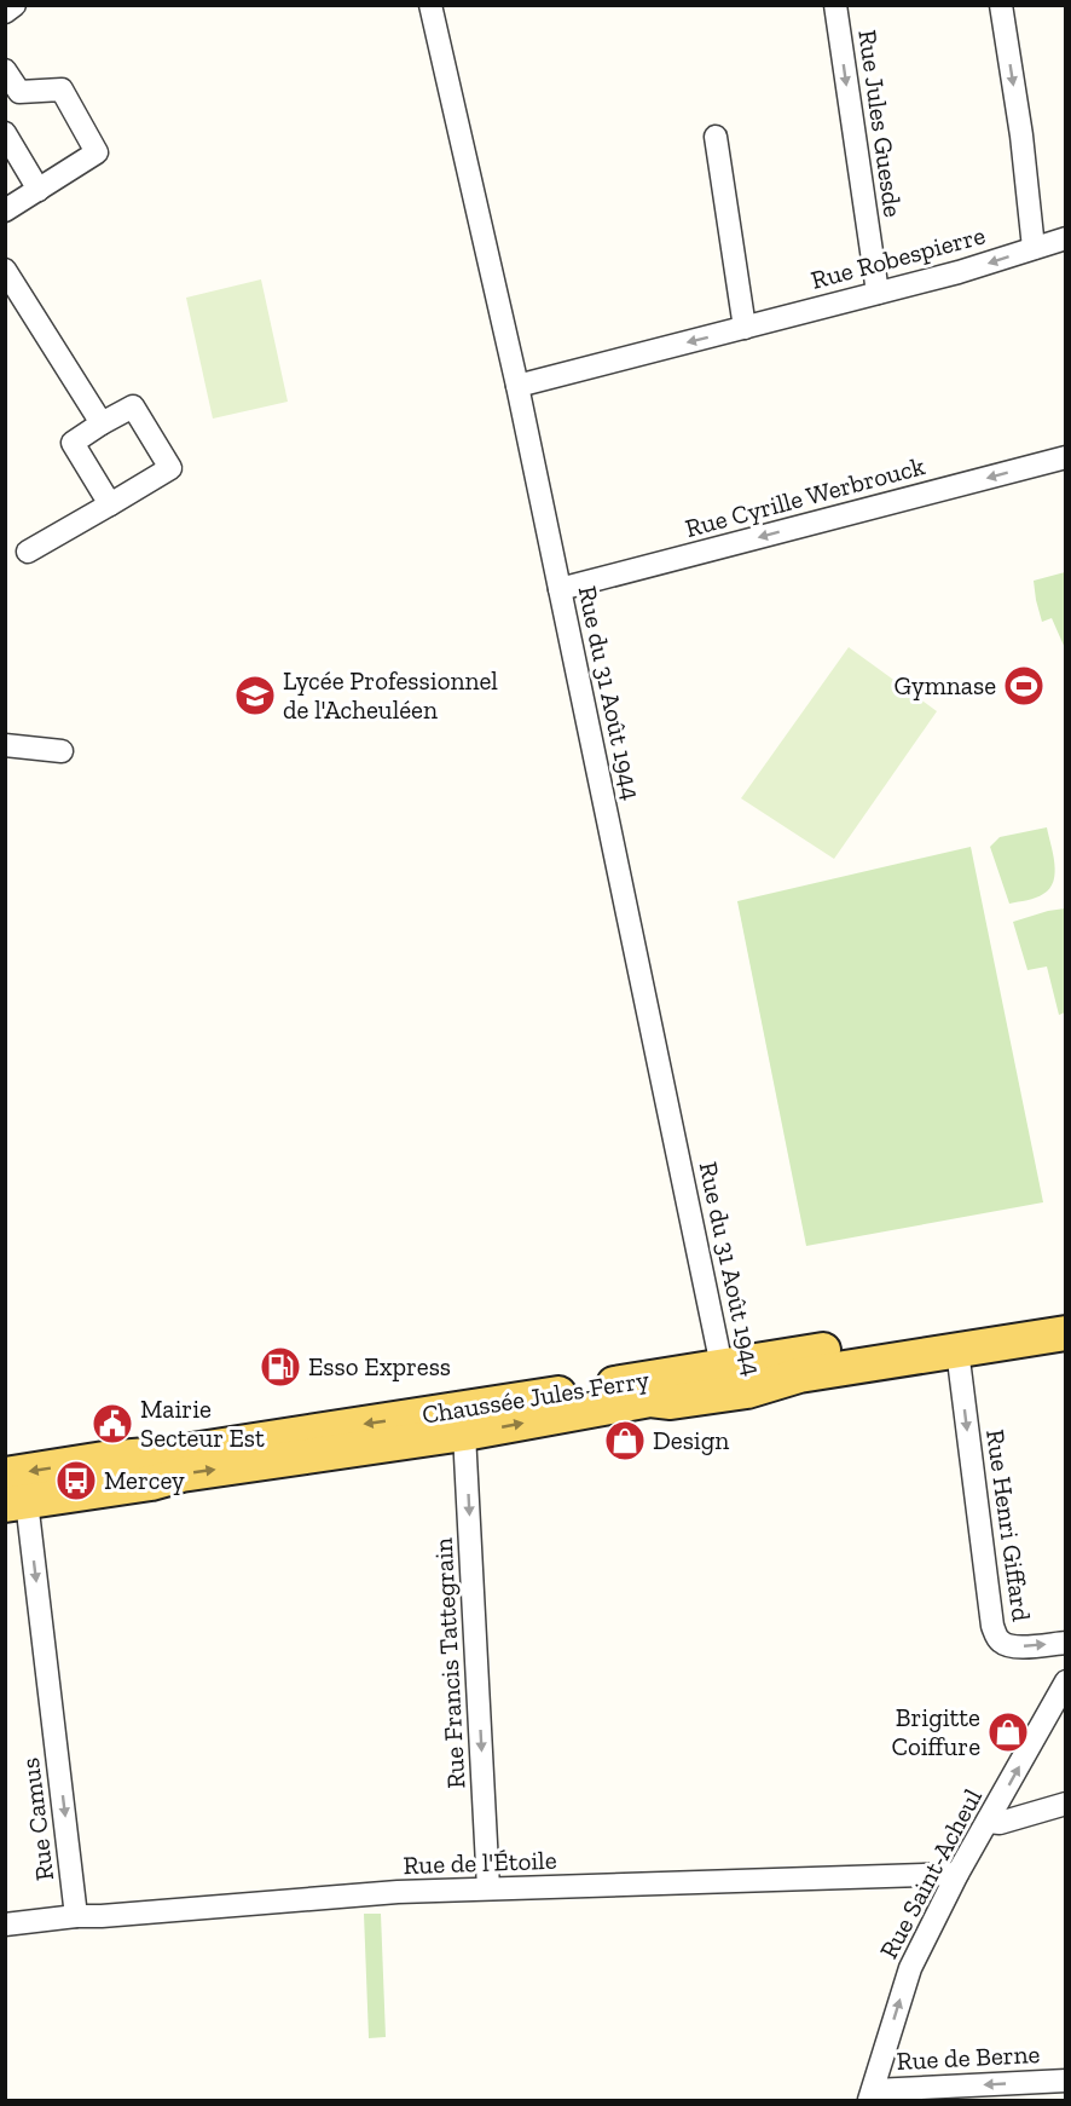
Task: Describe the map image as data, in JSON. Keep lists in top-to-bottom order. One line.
{"streets":{"main road":["Chaussée Jules Ferry"],"street":["Rue Jules Guesde","Rue Robespierre","Rue Cyrille Werbrouck","Rue du 31 Août 1944","Rue Henri Giffard","Rue Francis Tattegrain","Rue Camus","Rue de l'Étoile","Rue Saint-Acheul","Rue de Berne"]},"crossings":[["Rue Jules Guesde","Rue Robespierre"],["Rue Robespierre","Rue du 31 Août 1944"],["Rue Cyrille Werbrouck","Rue du 31 Août 1944"],["Rue du 31 Août 1944","Chaussée Jules Ferry"],["Chaussée Jules Ferry","Rue Francis Tattegrain"],["Chaussée Jules Ferry","Rue Camus"],["Rue Francis Tattegrain","Rue de l'Étoile"],["Rue Camus","Rue de l'Étoile"],["Rue de l'Étoile","Rue Saint-Acheul"],["Rue Saint-Acheul","Rue de Berne"]],"one_way":["Rue Robespierre","Rue Cyrille Werbrouck","Rue Henri Giffard","Rue Francis Tattegrain","Rue Camus","Rue Saint-Acheul","Rue de Berne"],"places":{"sports":["Gymnase"],"school or university":["Lycée Professionnel de l'Acheuléen"],"fuel station":["Esso Express"],"public building":["Mairie Secteur Est"],"shop":["Design","Brigitte Coiffure"],"bus stop":["Mercey"]}}
